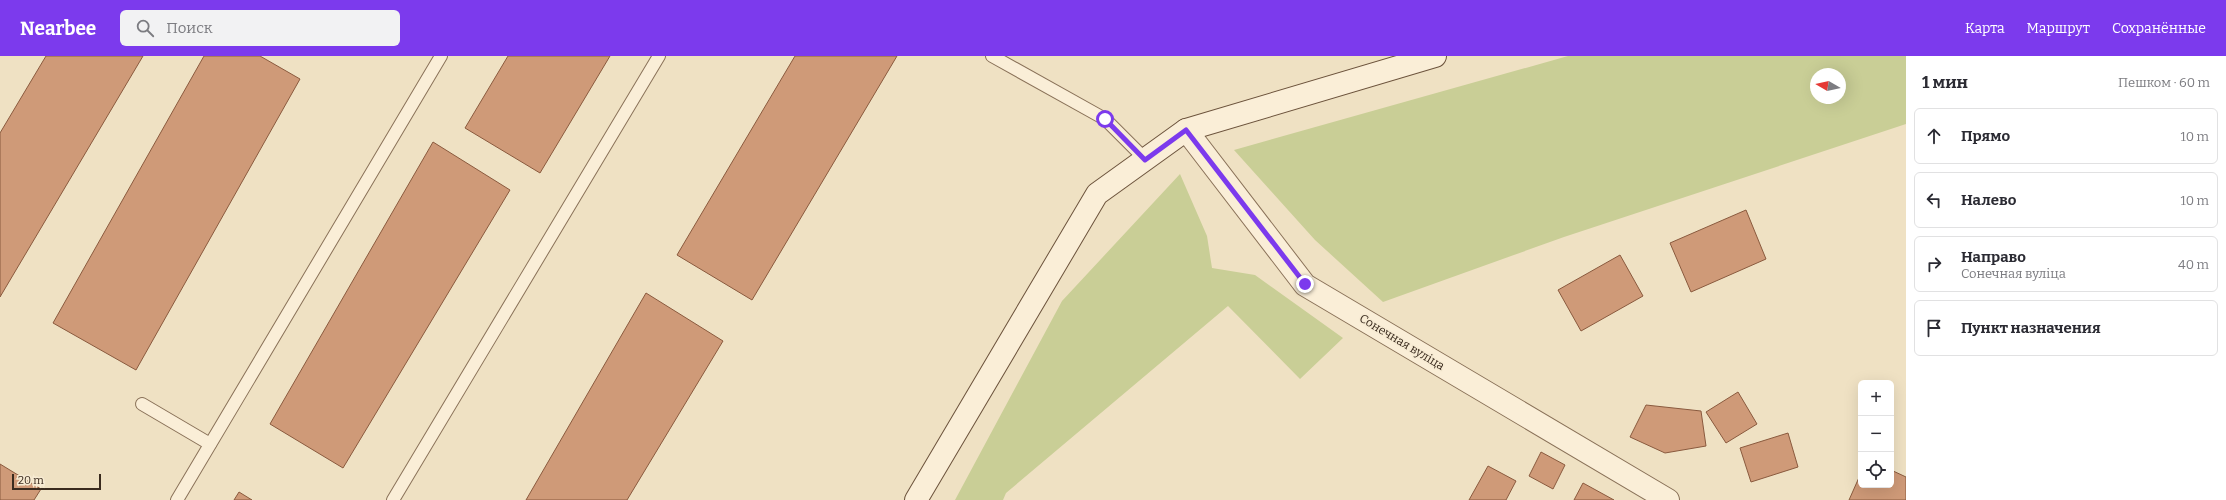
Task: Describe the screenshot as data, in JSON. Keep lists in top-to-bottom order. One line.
{"streets":{"main road":["Сонечная вуліца"]},"scale_bar":"20 m","north":"left","page":{"header":"Nearbee","search":"Поиск","nav":["Карта","Маршрут","Сохранённые"],"heading":["1 мин","Пешком · 60 m"],"list":[["Прямо","10 m"],["Налево","10 m"],["Направо","Сонечная вуліца","40 m"],"Пункт назначения"],"map_buttons":["+","−"],"scale":"20 m"}}
